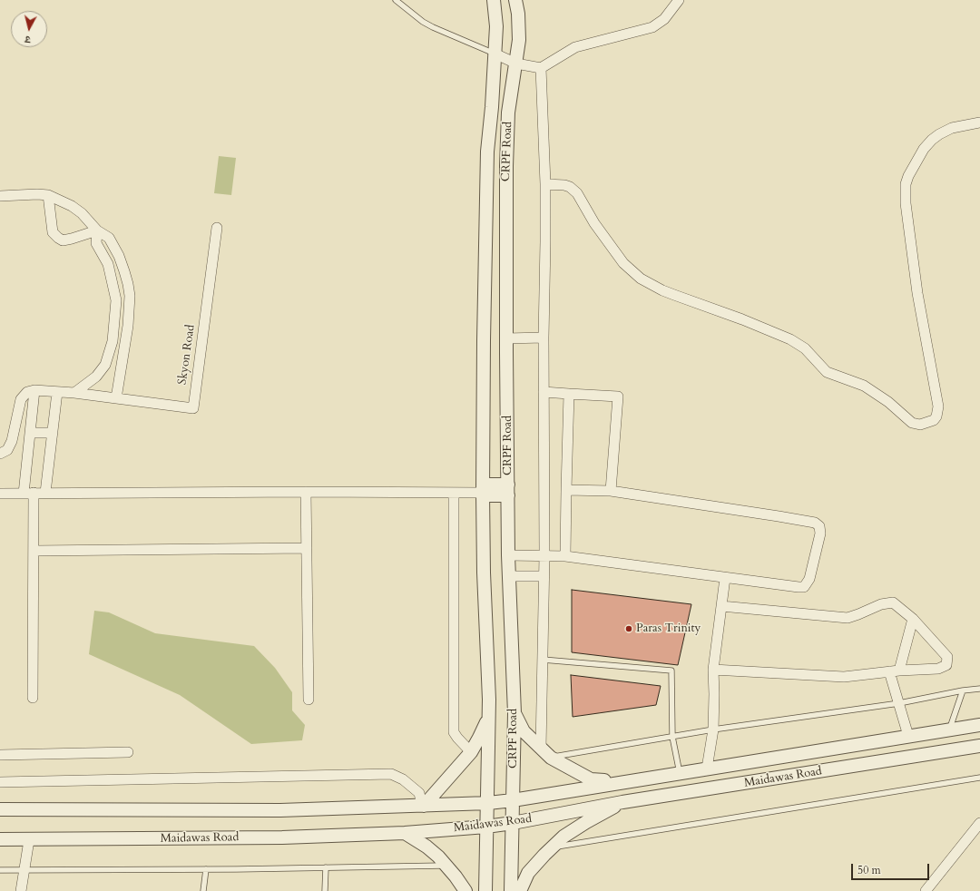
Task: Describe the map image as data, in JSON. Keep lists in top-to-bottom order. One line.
{"streets":{"street":["CRPF Road","Skyon Road","Maidawas Road"]},"crossings":[["CRPF Road","Maidawas Road"]],"places":["Paras Trinity"],"scale_bar":"50 m","north":"bottom"}
